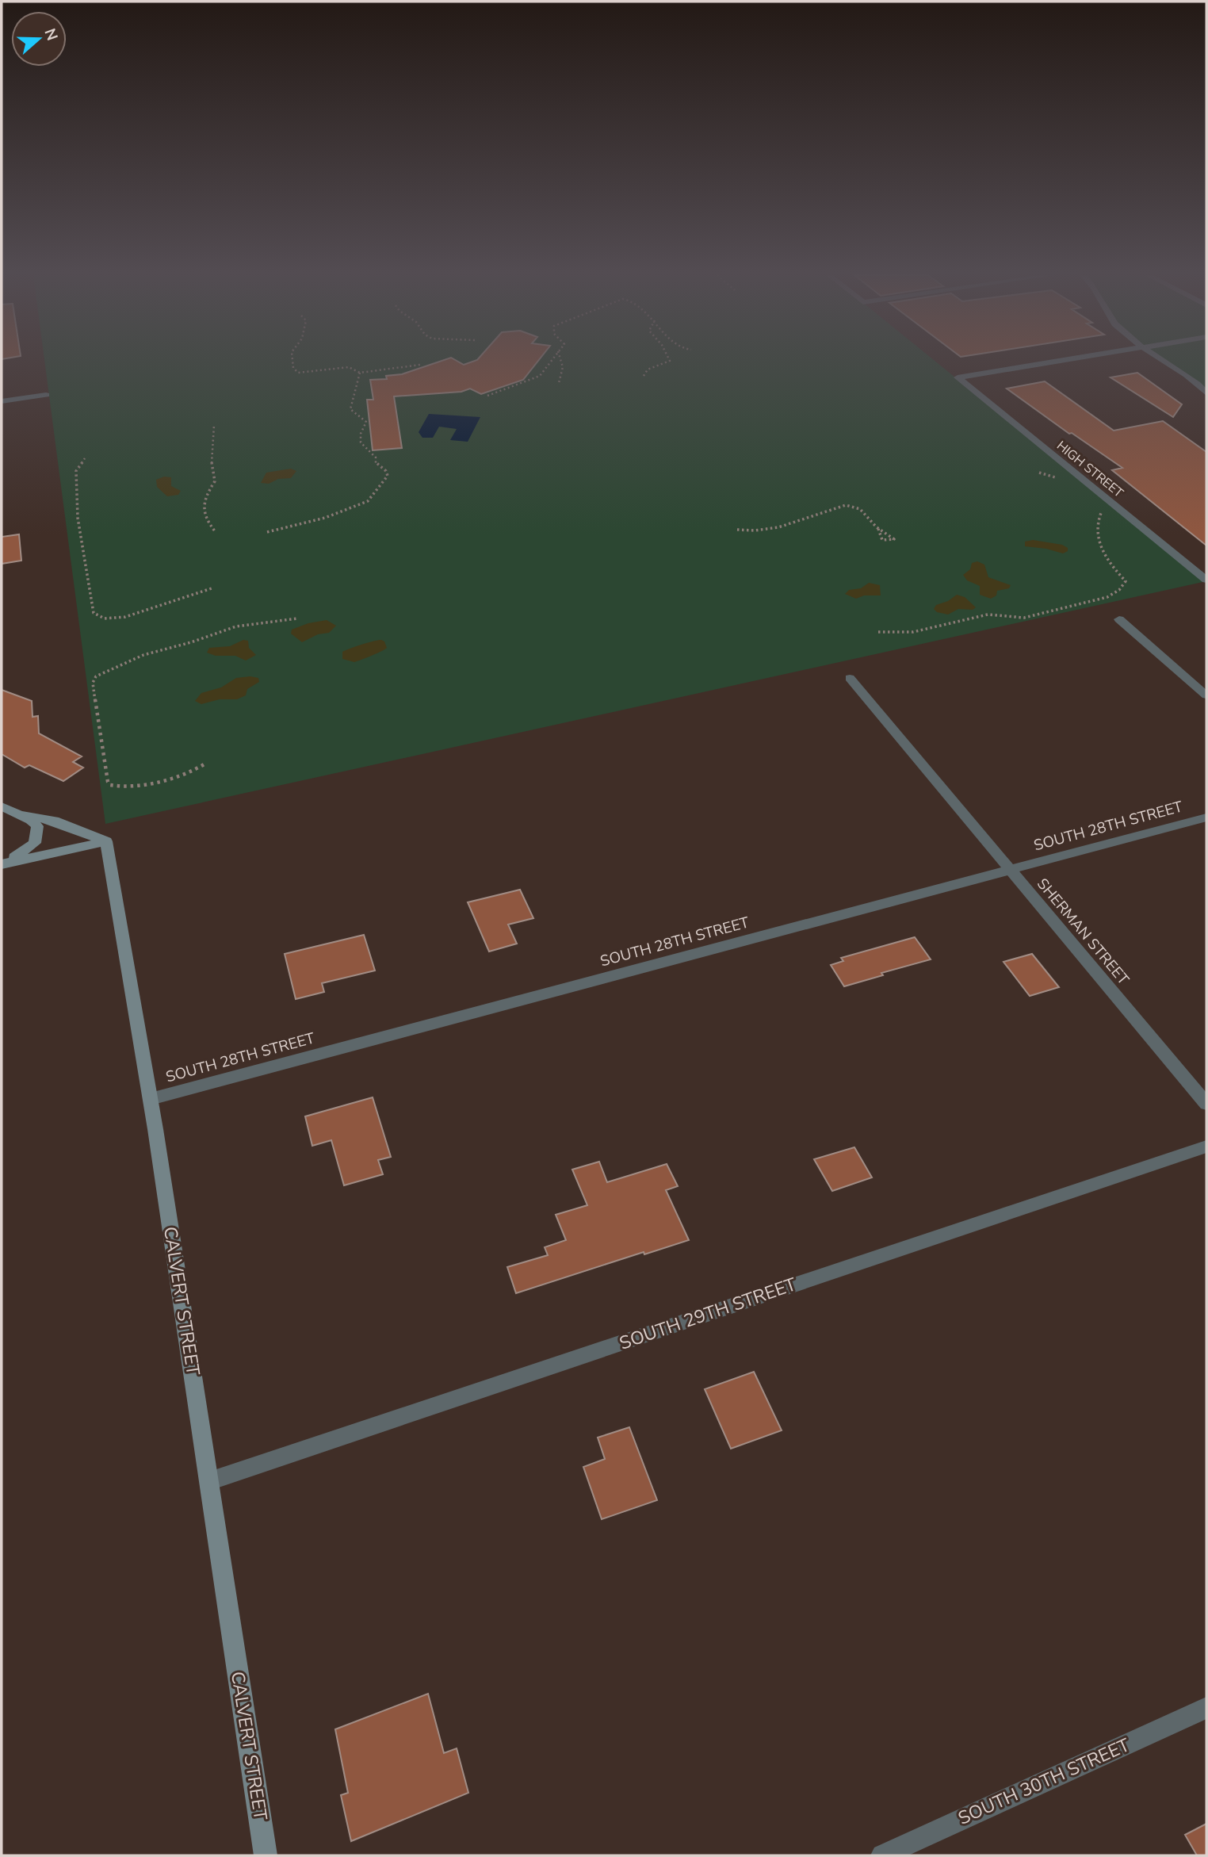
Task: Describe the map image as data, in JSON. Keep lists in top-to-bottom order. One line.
{"streets":{"street":["HIGH STREET","SOUTH 28TH STREET","SHERMAN STREET","CALVERT STREET","SOUTH 29TH STREET","SOUTH 30TH STREET"]},"crossings":[["SOUTH 28TH STREET","SHERMAN STREET"],["SOUTH 28TH STREET","CALVERT STREET"],["CALVERT STREET","SOUTH 29TH STREET"]],"north":"right"}
